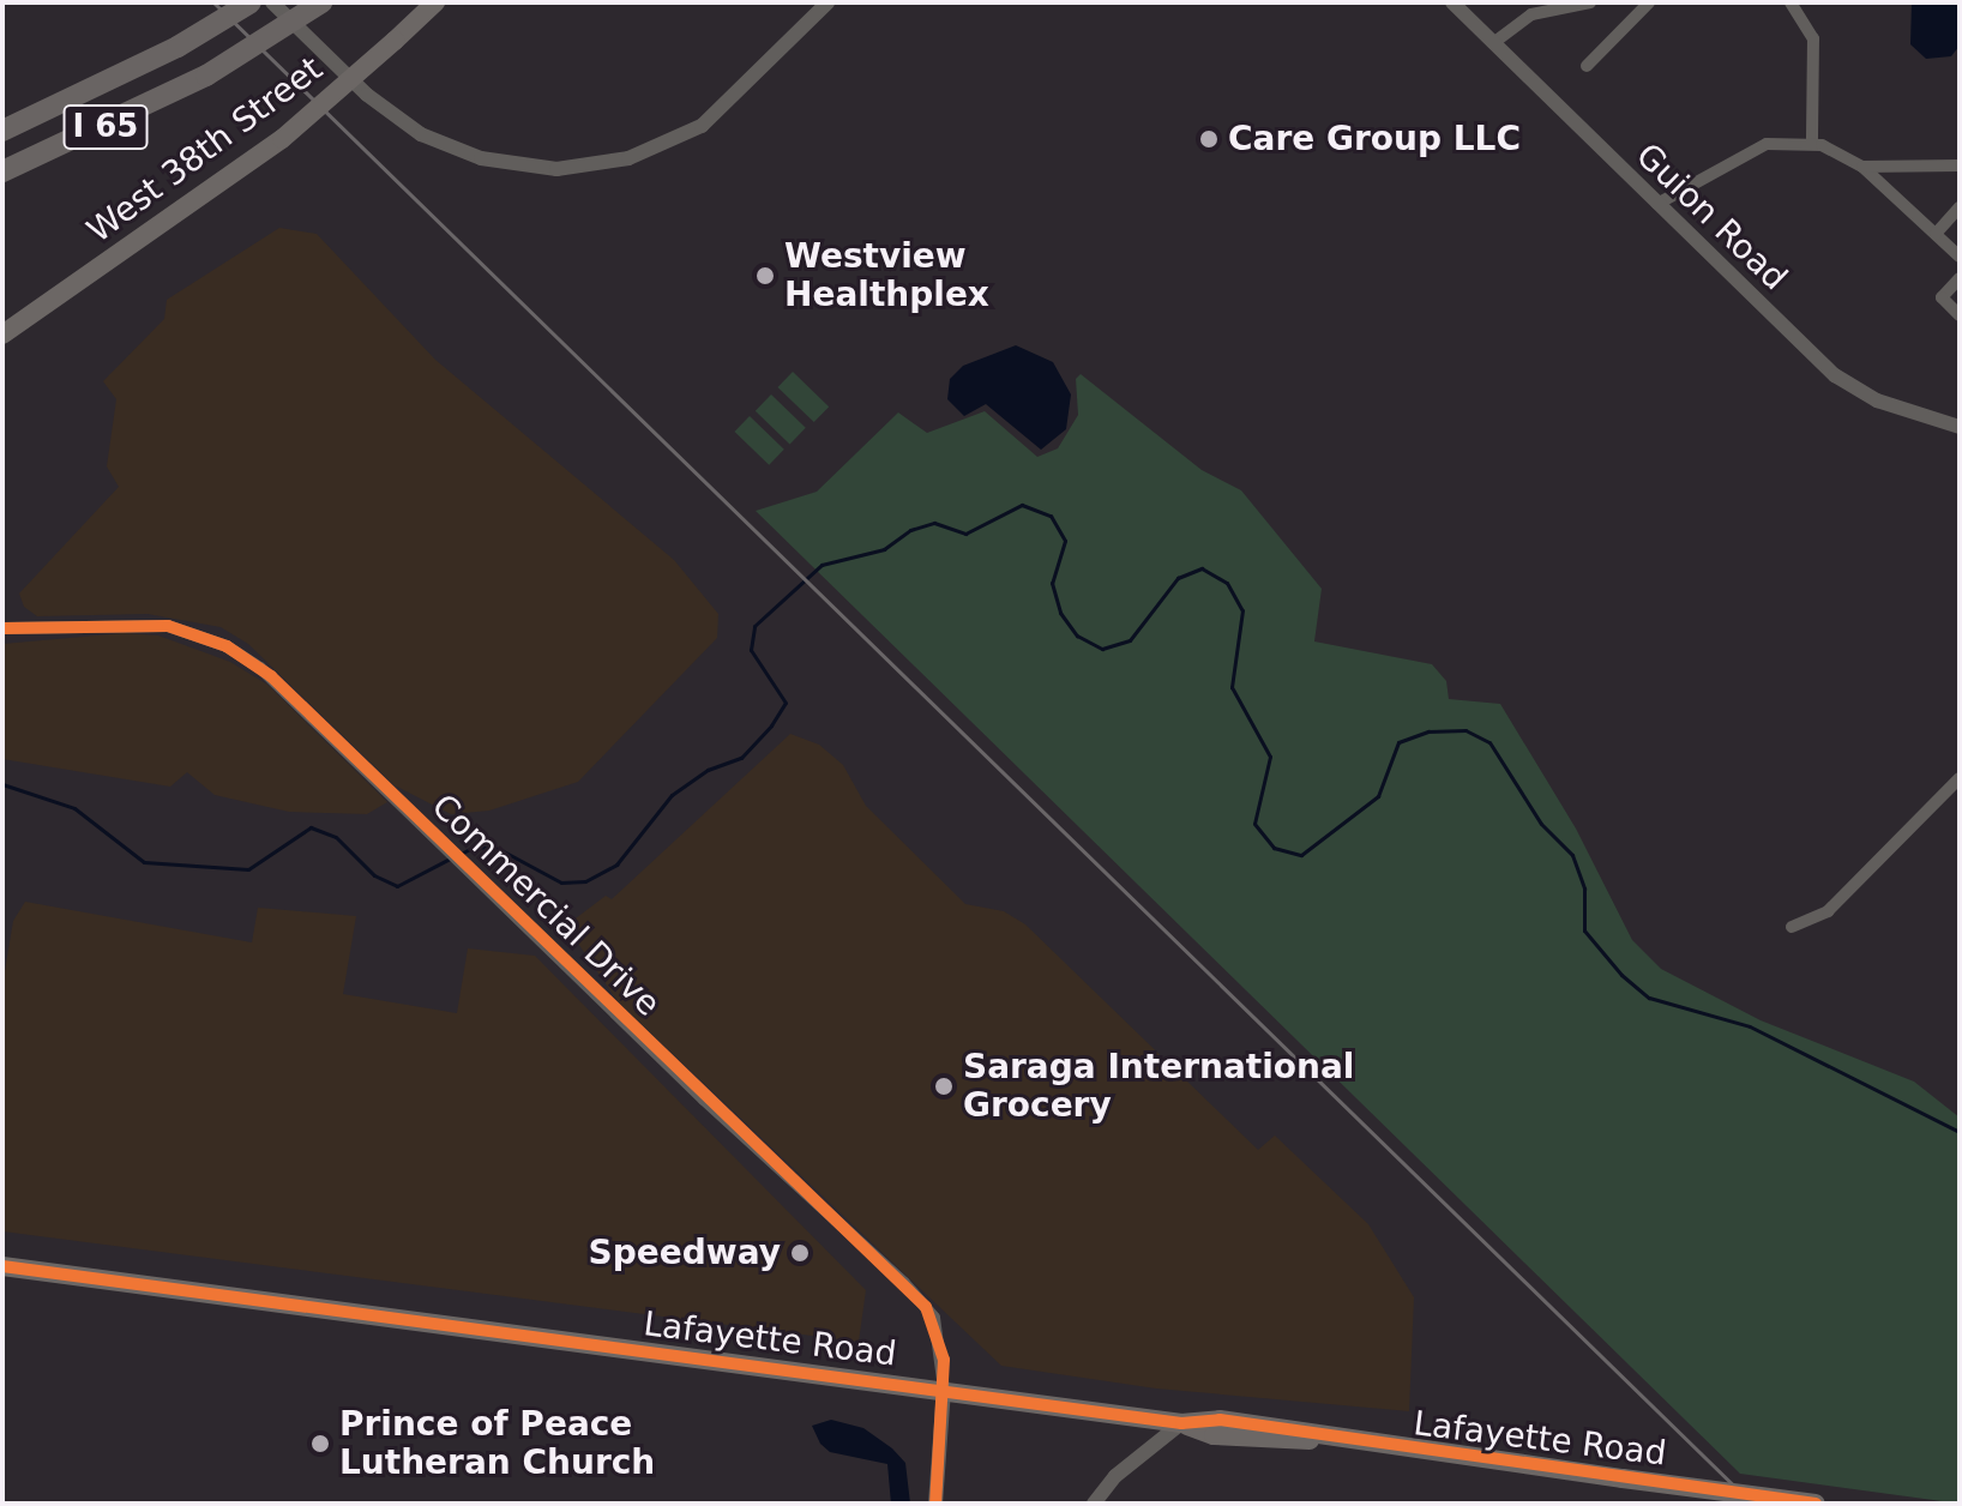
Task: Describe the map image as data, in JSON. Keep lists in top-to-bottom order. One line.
{"streets":{"highway":["I 65"],"main road":["West 38th Street","Lafayette Road"],"street":["Guion Road","Commercial Drive"]},"crossings":[["Commercial Drive","Lafayette Road"]],"places":["Care Group LLC","Westview Healthplex","Saraga International Grocery","Speedway","Prince of Peace Lutheran Church"]}
